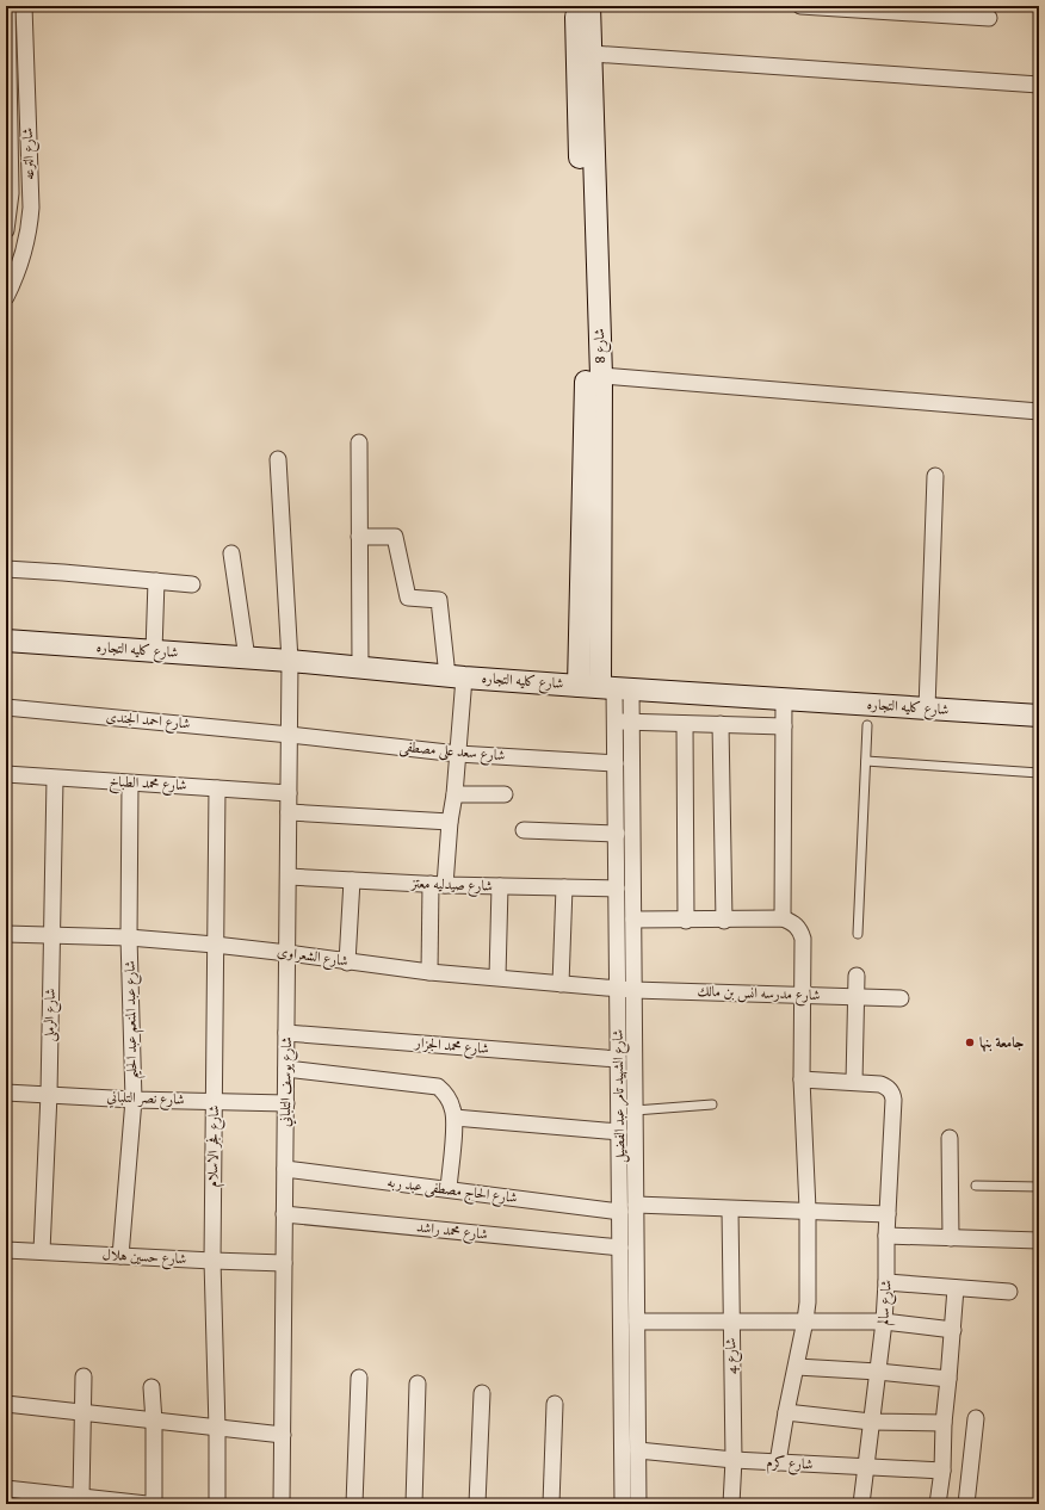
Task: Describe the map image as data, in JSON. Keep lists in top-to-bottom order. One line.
{"streets":{"street":["شارع الترعه","شارع 8","شارع كليه التجاره","شارع احمد الجندى","شارع سعد على مصطفى","شارع محمد الطباخ","شارع صيدليه معتز","شارع الشعراوى","شارع مدرسه انس بن مالك","شارع الرملى","شارع عبد المنعم عبد الحليم","شارع محمد الجزار","شارع يوسف التلباني","شارع الشهيد تامر عبد الفضيل","شارع نصر التلباني","شارع فجر الاسلام","شارع الحاج مصطفى عبد ربه","شارع محمد راشد","شارع حسين هلال","شارع سالم","شارع 4","شارع كرم"]},"crossings":[["شارع 8","شارع كليه التجاره"],["شارع 8","شارع الشهيد تامر عبد الفضيل"],["شارع كليه التجاره","شارع يوسف التلباني"],["شارع كليه التجاره","شارع الشهيد تامر عبد الفضيل"],["شارع احمد الجندى","شارع سعد على مصطفى"],["شارع احمد الجندى","شارع يوسف التلباني"],["شارع سعد على مصطفى","شارع يوسف التلباني"],["شارع سعد على مصطفى","شارع الشهيد تامر عبد الفضيل"],["شارع محمد الطباخ","شارع الرملى"],["شارع محمد الطباخ","شارع عبد المنعم عبد الحليم"],["شارع محمد الطباخ","شارع يوسف التلباني"],["شارع محمد الطباخ","شارع فجر الاسلام"],["شارع صيدليه معتز","شارع يوسف التلباني"],["شارع صيدليه معتز","شارع الشهيد تامر عبد الفضيل"],["شارع الشعراوى","شارع مدرسه انس بن مالك"],["شارع الشعراوى","شارع الرملى"],["شارع الشعراوى","شارع عبد المنعم عبد الحليم"],["شارع الشعراوى","شارع يوسف التلباني"],["شارع الشعراوى","شارع الشهيد تامر عبد الفضيل"],["شارع الشعراوى","شارع فجر الاسلام"],["شارع مدرسه انس بن مالك","شارع الشهيد تامر عبد الفضيل"],["شارع الرملى","شارع نصر التلباني"],["شارع الرملى","شارع حسين هلال"],["شارع عبد المنعم عبد الحليم","شارع نصر التلباني"],["شارع عبد المنعم عبد الحليم","شارع حسين هلال"],["شارع محمد الجزار","شارع يوسف التلباني"],["شارع محمد الجزار","شارع الشهيد تامر عبد الفضيل"],["شارع يوسف التلباني","شارع نصر التلباني"],["شارع يوسف التلباني","شارع الحاج مصطفى عبد ربه"],["شارع يوسف التلباني","شارع محمد راشد"],["شارع يوسف التلباني","شارع حسين هلال"],["شارع الشهيد تامر عبد الفضيل","شارع الحاج مصطفى عبد ربه"],["شارع الشهيد تامر عبد الفضيل","شارع محمد راشد"],["شارع الشهيد تامر عبد الفضيل","شارع كرم"],["شارع نصر التلباني","شارع فجر الاسلام"],["شارع فجر الاسلام","شارع حسين هلال"],["شارع سالم","شارع كرم"],["شارع 4","شارع كرم"]],"places":["جامعة بنها"]}
